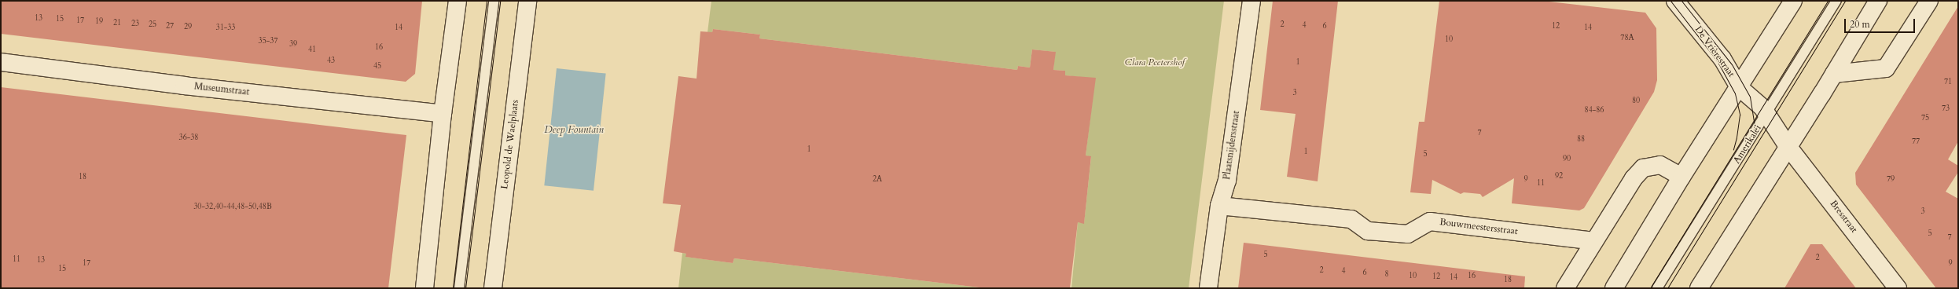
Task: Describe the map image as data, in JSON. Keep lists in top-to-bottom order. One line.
{"streets":{"street":["De Vrièrestraat","Museumstraat","Leopold de Waelplaats","Plaatsnijdersstraat","Bresstraat","Bouwmeestersstraat"],"lane":["Amerikalei"]},"crossings":[["De Vrièrestraat","Amerikalei"],["De Vrièrestraat","Bresstraat"],["Plaatsnijdersstraat","Bouwmeestersstraat"]],"water":["Deep Fountain"],"parks":["Clara Peetershof"],"house_numbers":["13","15","17","19","21","23","25","2","4","27","6","12","29","31-33","14","14","78A","10","35-37","39","16","41","43","1","45","71","3","80","73","84-86","75","7","36-38","88","77","1","1","5","90","92","18","2A","9","79","11","30-32,40-44,48-50,48B","3","5","7","5","2","11","13","17","9","15","2","4","6","8","10","16","12","14","18"],"scale_bar":"20 m"}
